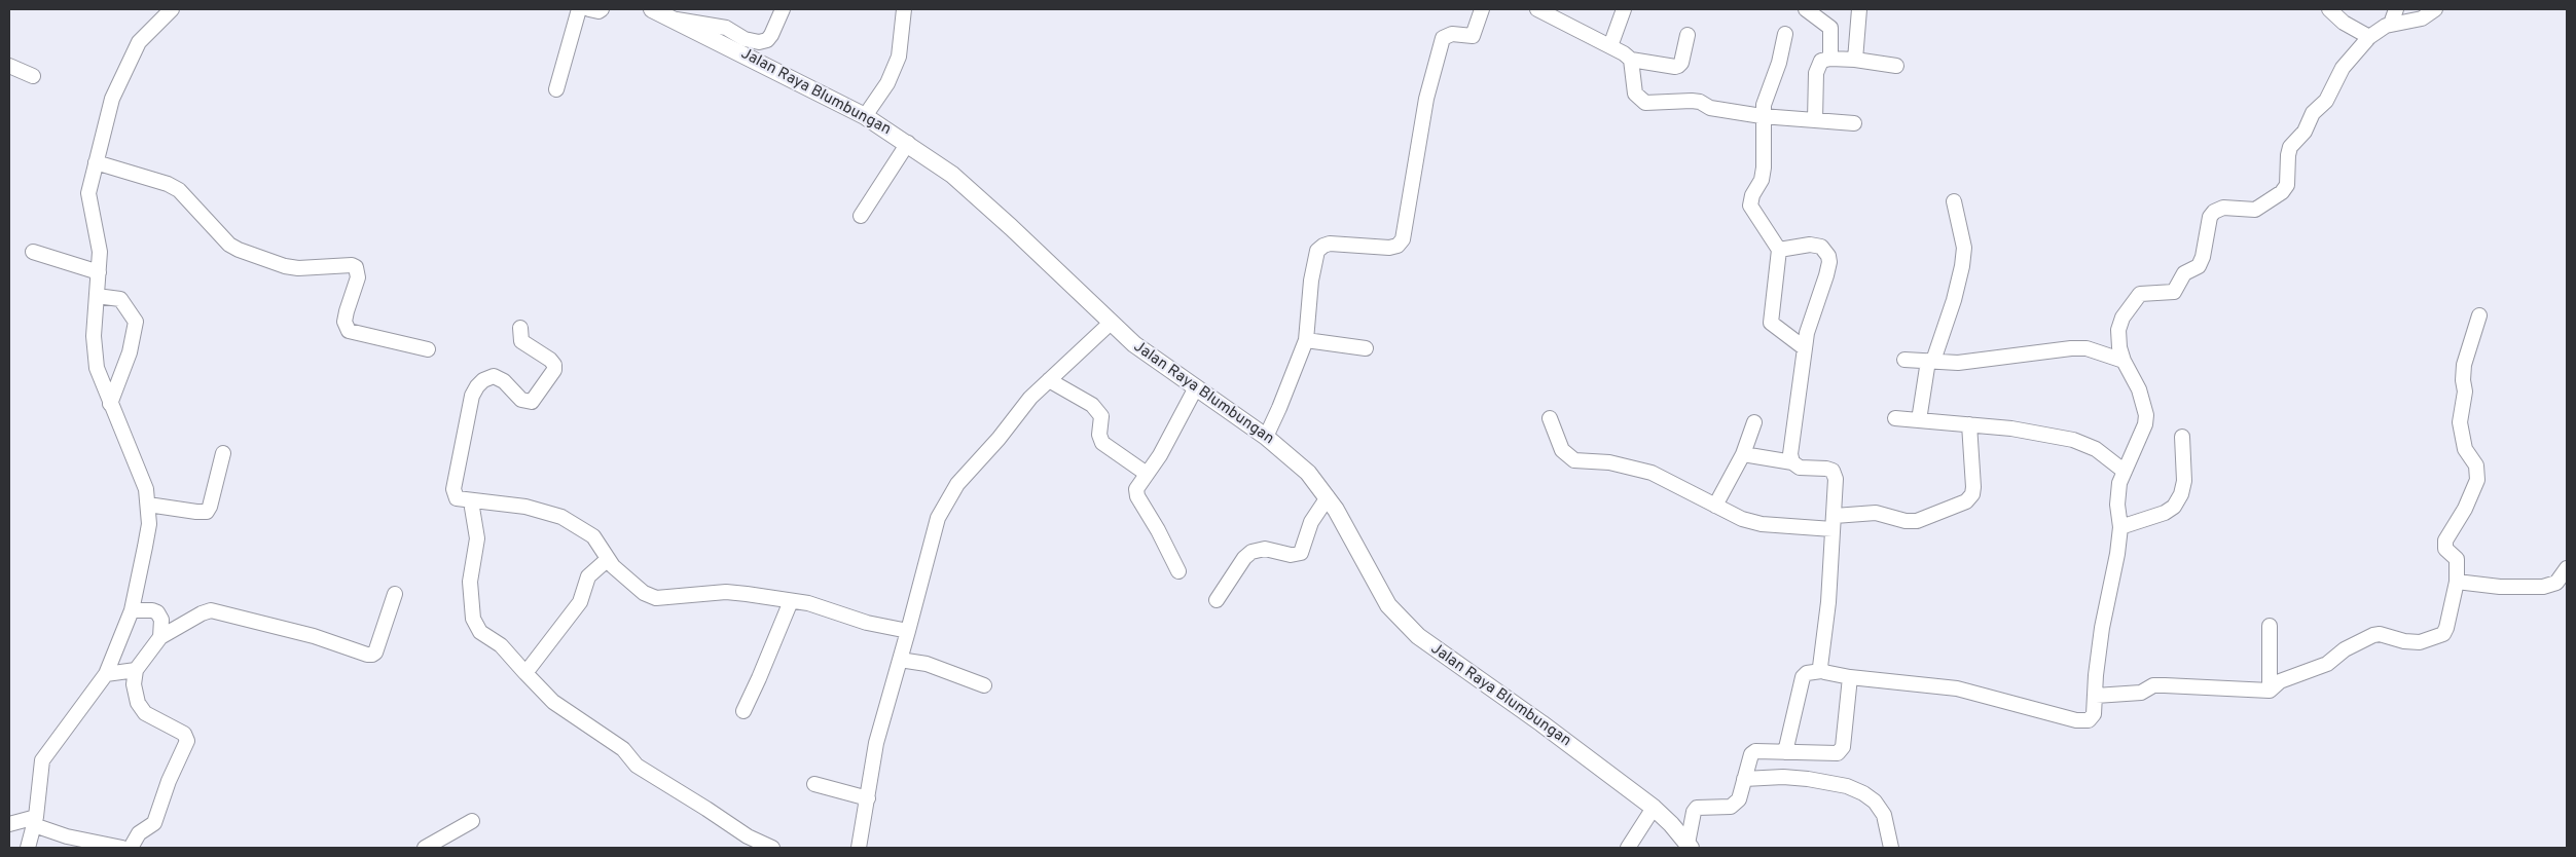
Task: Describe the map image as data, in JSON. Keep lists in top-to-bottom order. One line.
{"streets":{"main road":["Jalan Raya Blumbungan"]}}
